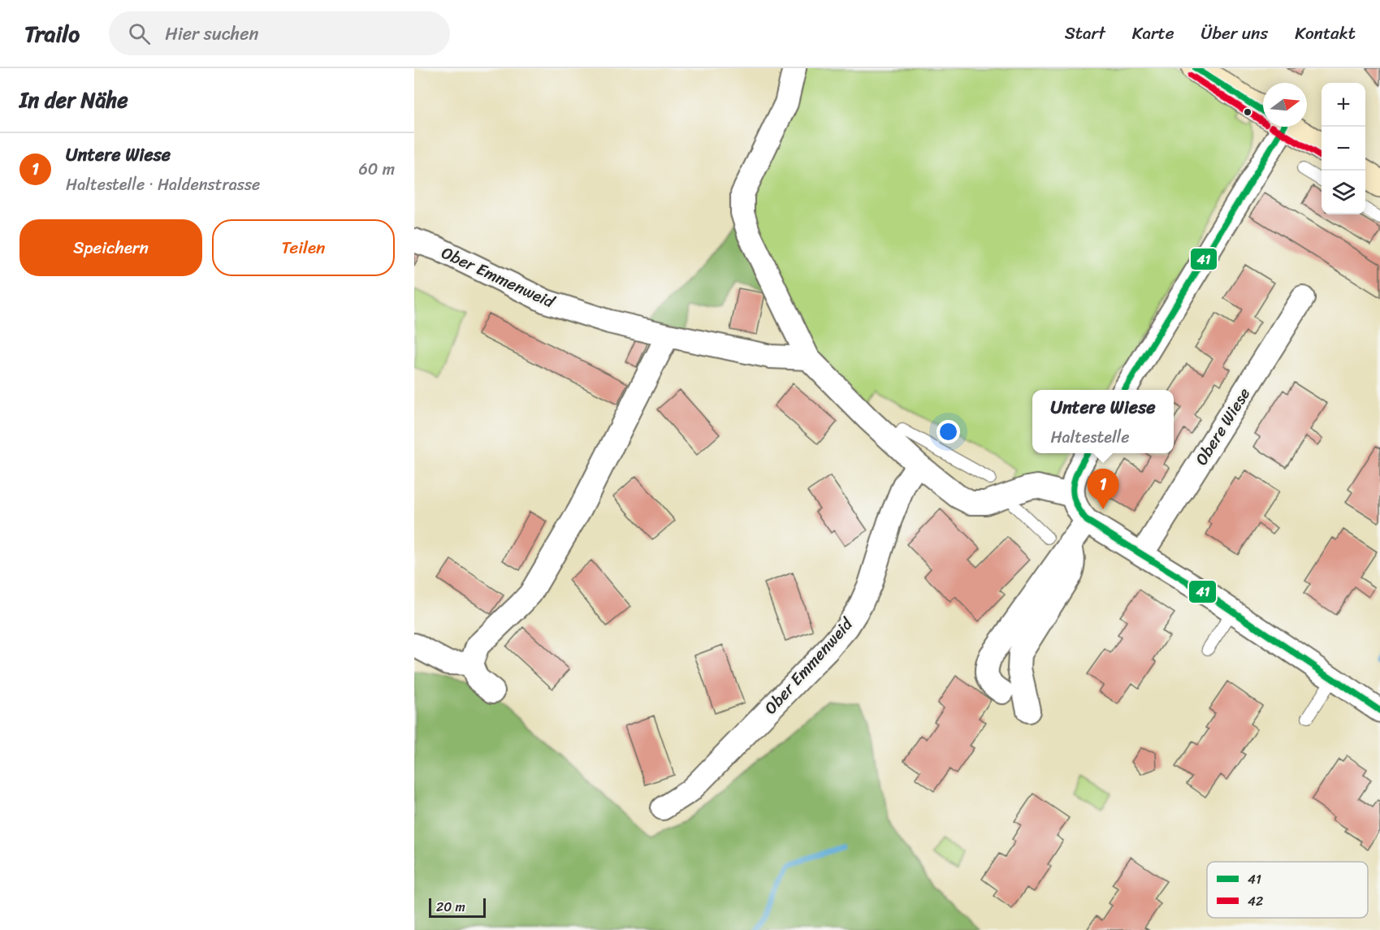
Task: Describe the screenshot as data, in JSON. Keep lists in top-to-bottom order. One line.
{"streets":{"street":["Ober Emmenweid","Obere Wiese"]},"lines":["transit line 41","transit line 42"],"legend":["41","42"],"scale_bar":"20 m","north":"right","page":{"header":"Trailo","search":"Hier suchen","nav":["Start","Karte","Über uns","Kontakt"],"heading":"In der Nähe","map_buttons":["+","−"],"list":[{"mark":"1","name":"Untere Wiese","note":"Haltestelle · Haldenstrasse","value":"60 m"}],"buttons":["Speichern","Teilen"],"popup":["Untere Wiese","Haltestelle"],"pins":"1","scale":"20 m"}}
